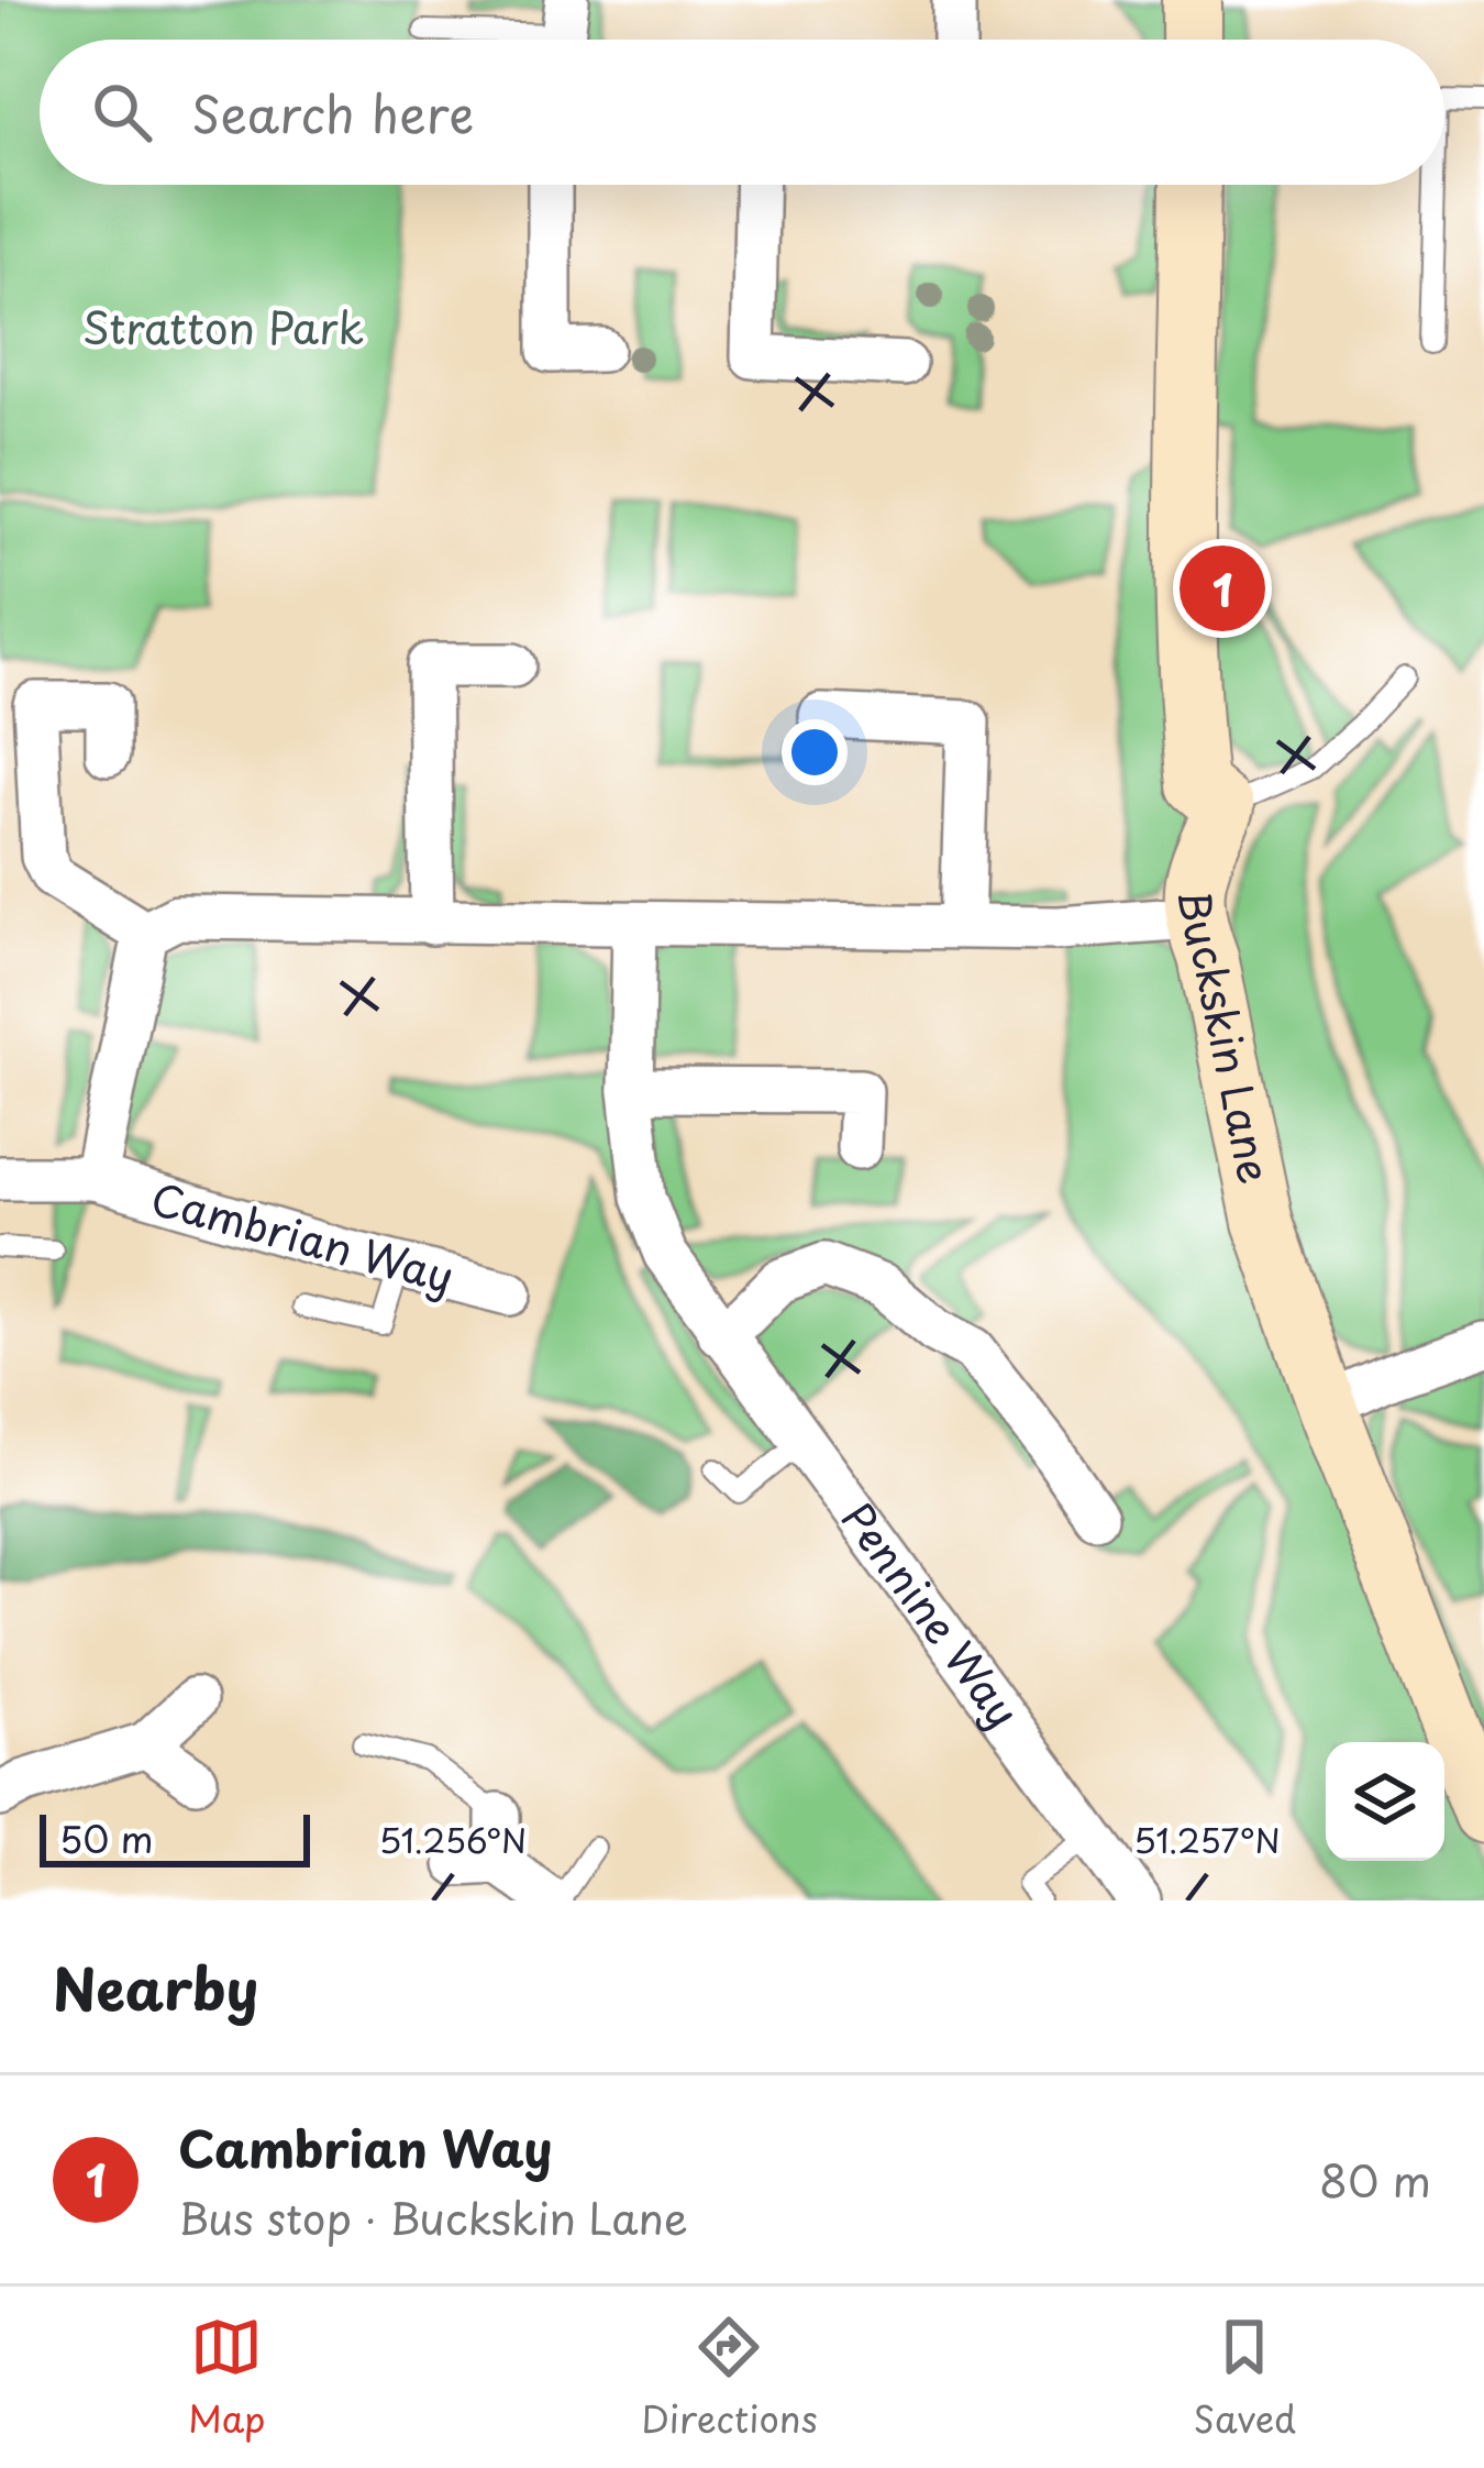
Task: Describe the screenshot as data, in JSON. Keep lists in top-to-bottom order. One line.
{"streets":{"street":["Buckskin Lane","Cambrian Way","Pennine Way"]},"parks":["Stratton Park"],"scale_bar":"50 m","page":{"search":"Search here","pins":"1","scale":"50 m","heading":"Nearby","list":[{"mark":"1","name":"Cambrian Way","note":"Bus stop · Buckskin Lane","value":"80 m"}],"nav":["Map","Directions","Saved"]},"coordinates":["51.256°N","51.257°N"]}
